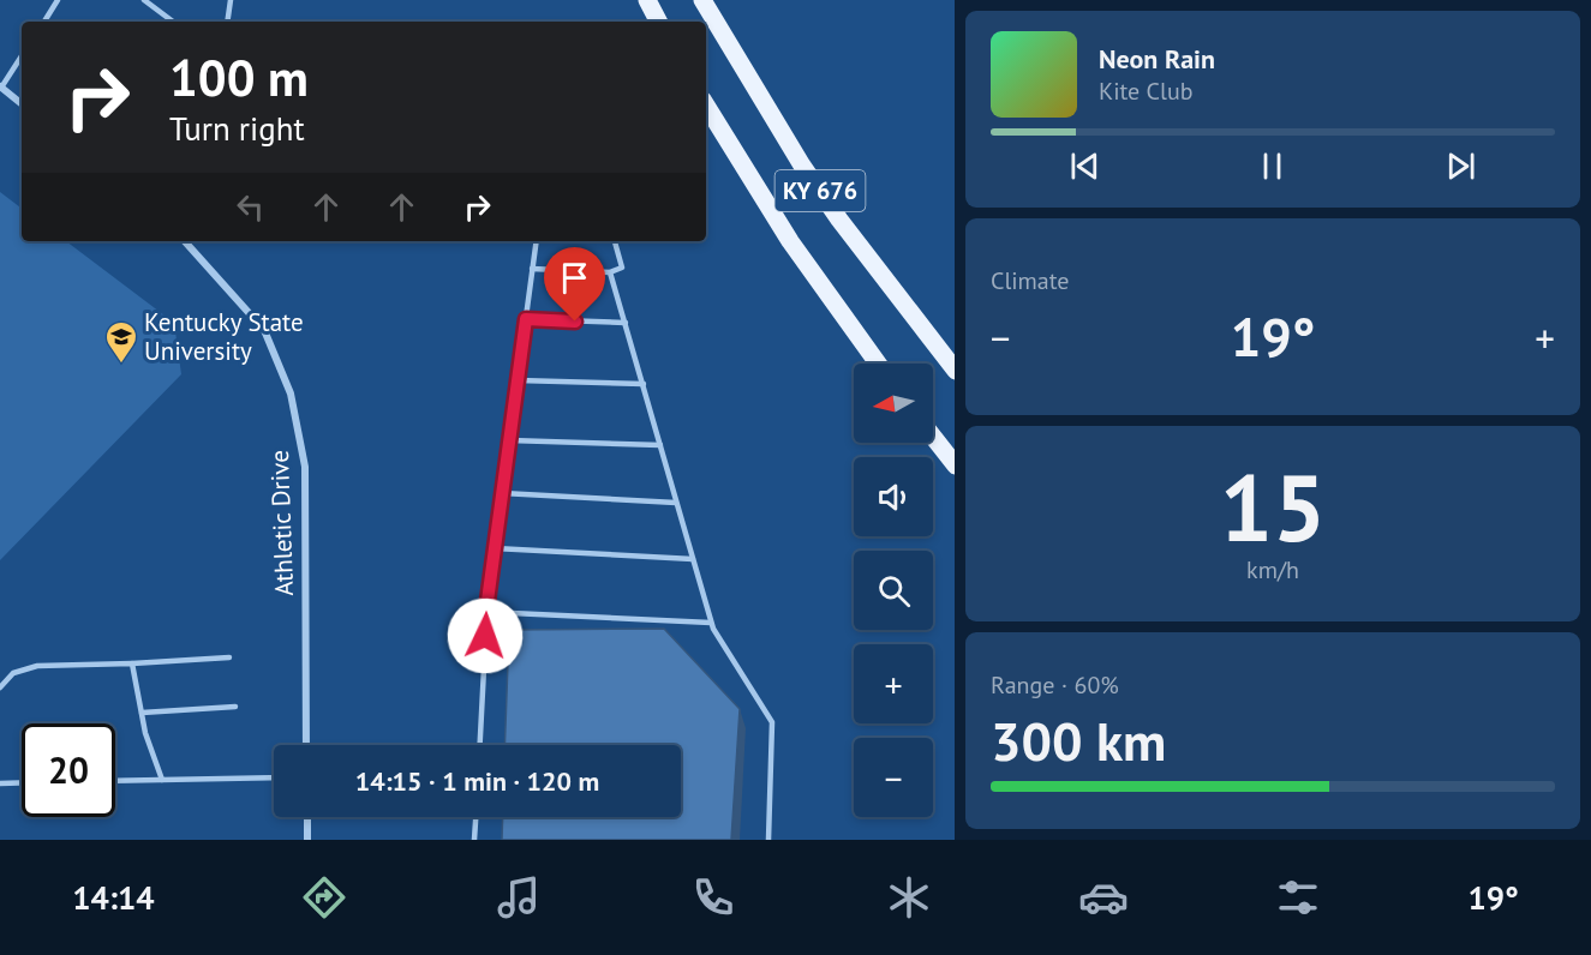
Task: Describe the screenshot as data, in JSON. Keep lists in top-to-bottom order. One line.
{"streets":{"main road":["KY 676"],"street":["Athletic Drive"]},"places":{"school or university":["Kentucky State University"]},"north":"left","page":{"turn":["100 m","Turn right"],"song":["Neon Rain","Kite Club"],"tile":["Climate",["15","km/h"],["Range · 60%","300 km"]],"heat":["−","19°","+"],"map_buttons":["+","−"],"limit":"20","trip":"14:15 · 1 min · 120 m","tabs":["14:14","19°"]}}
